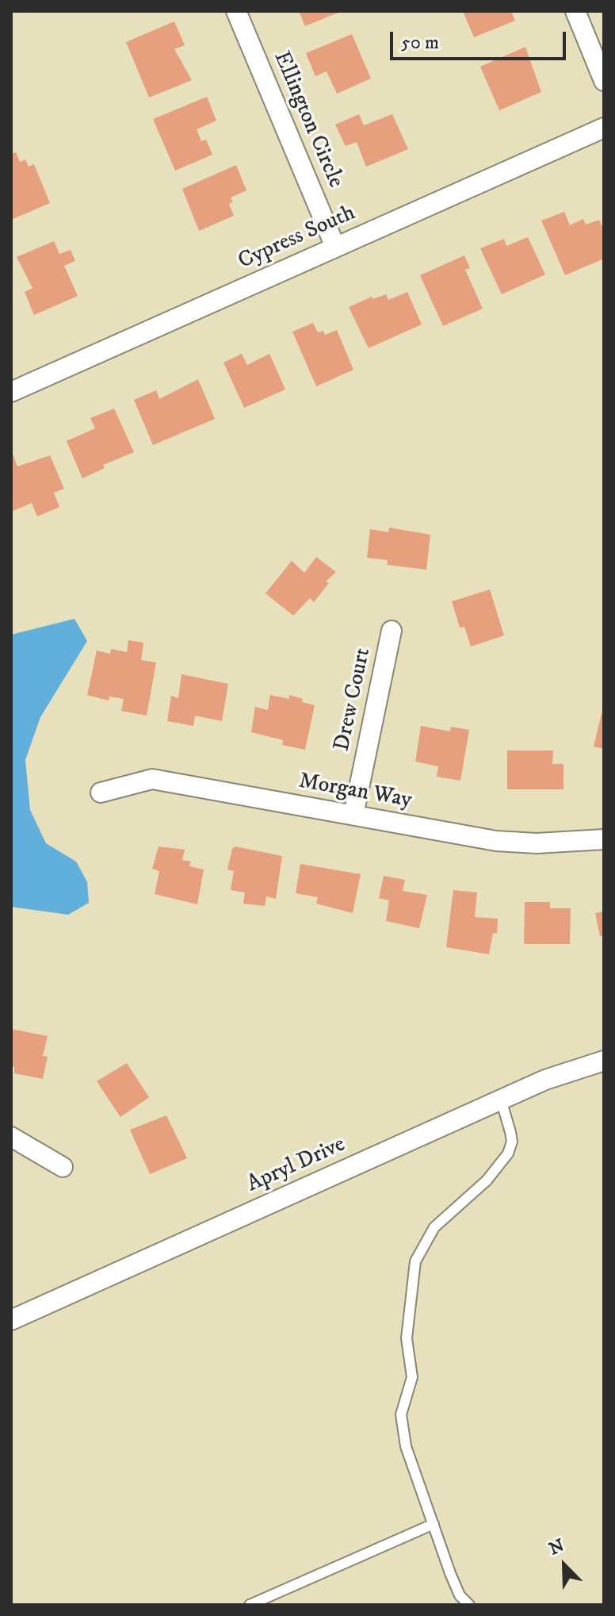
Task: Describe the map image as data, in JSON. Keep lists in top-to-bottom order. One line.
{"streets":{"street":["Ellington Circle","Cypress South","Drew Court","Morgan Way","Apryl Drive"]},"crossings":[["Ellington Circle","Cypress South"],["Drew Court","Morgan Way"]],"scale_bar":"50 m","north":"top left"}
